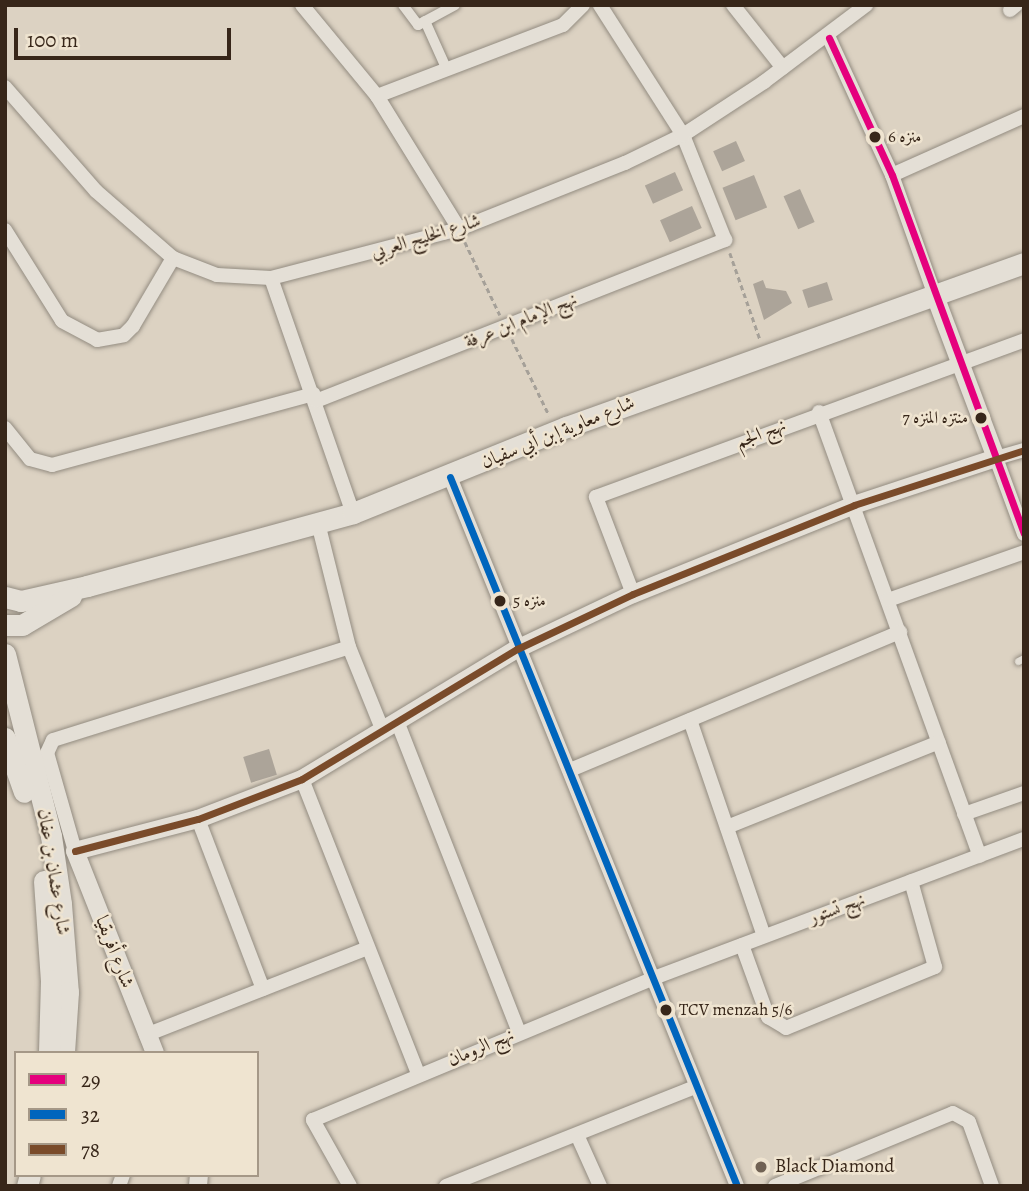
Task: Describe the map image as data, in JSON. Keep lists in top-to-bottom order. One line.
{"streets":{"main road":["شارع معاوية إبن أبي سفيان","شارع عثمان بن عفان"],"street":["شارع الخليج العربي","نهج الإمام ابن عرفة","نهج الجم","نهج تستور","شارع أفريقيا","نهج الرومان"]},"crossings":[["نهج تستور","نهج الرومان"]],"places":["منزه 6","منتزه المنزه 7","منزه 5","TCV menzah 5/6","Black Diamond"],"lines":["transit line 29","transit line 78","transit line 32"],"legend":["29","32","78"],"scale_bar":"100 m"}
